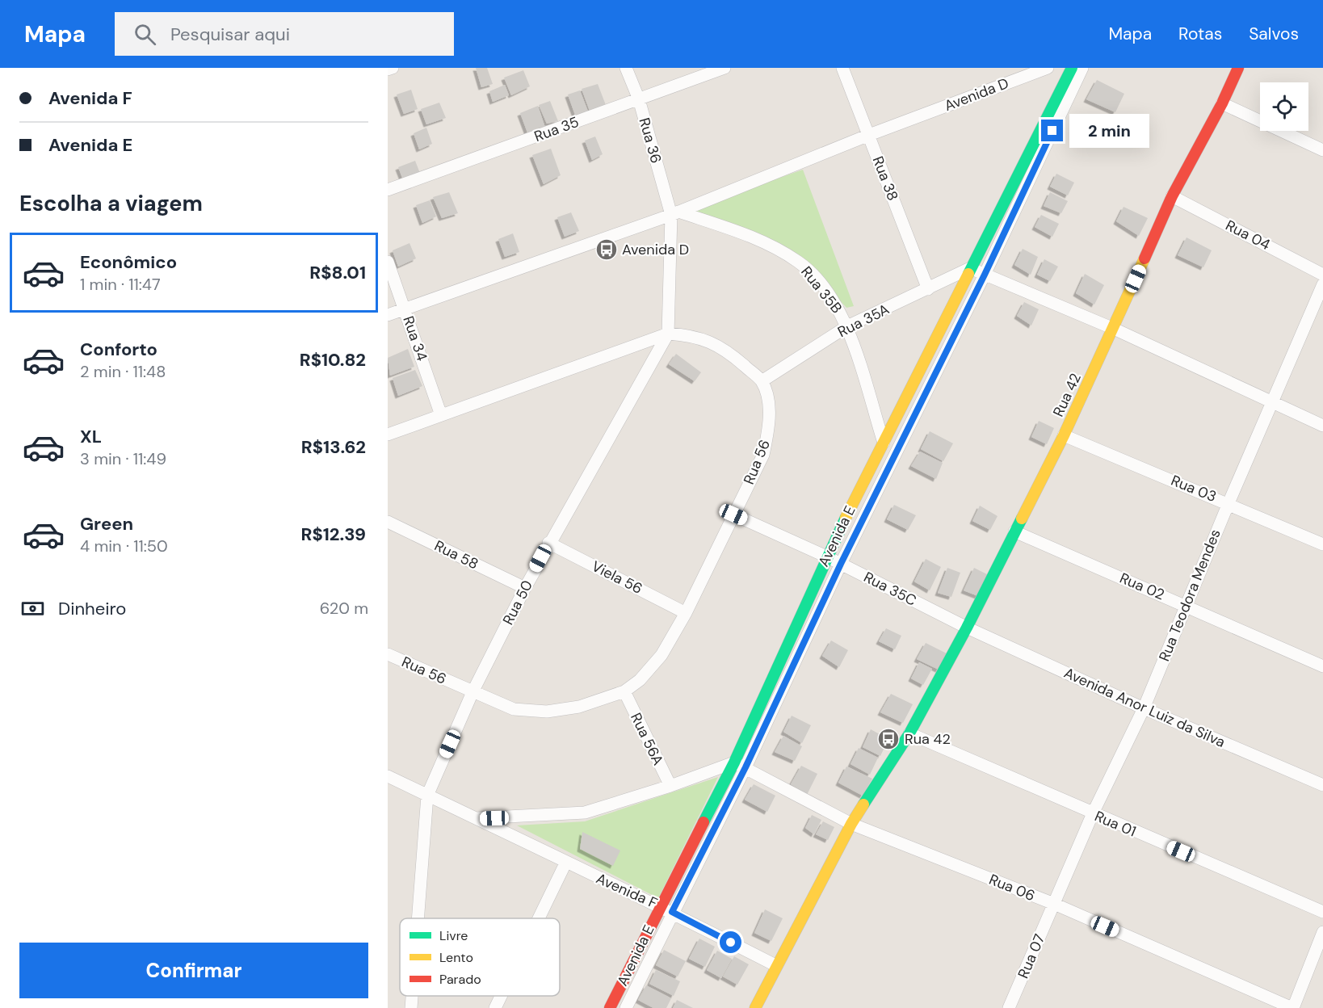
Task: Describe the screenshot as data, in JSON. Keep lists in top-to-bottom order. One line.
{"streets":{"street":["Avenida D","Rua 35","Rua 36","Rua 38","Rua 04","Rua 35B","Rua 35A","Rua 34","Rua 42","Rua 56","Rua 03","Avenida E","Rua 58","Viela 56","Rua 02","Rua 35C","Rua Teodora Mendes","Rua 50","Avenida Anor Luiz da Silva","Rua 56A","Rua 01","Rua 06","Avenida F","Rua 07"]},"crossings":[["Avenida D","Rua 36"],["Avenida D","Rua 38"],["Avenida D","Rua 35B"],["Avenida D","Rua 34"],["Avenida D","Rua 50"],["Rua 35","Rua 36"],["Rua 36","Rua 35B"],["Rua 36","Rua 50"],["Rua 38","Rua 35A"],["Rua 04","Rua 42"],["Rua 35B","Rua 35A"],["Rua 35B","Avenida E"],["Rua 35B","Rua 50"],["Rua 35A","Rua 56"],["Rua 35A","Avenida E"],["Rua 42","Rua 03"],["Rua 42","Rua 02"],["Rua 42","Rua 35C"],["Rua 42","Avenida Anor Luiz da Silva"],["Rua 42","Rua 01"],["Rua 42","Rua 06"],["Rua 42","Avenida F"],["Rua 56","Viela 56"],["Rua 56","Rua 35C"],["Rua 56","Rua 50"],["Rua 56","Rua 56A"],["Rua 03","Rua Teodora Mendes"],["Avenida E","Rua 35C"],["Avenida E","Rua 06"],["Avenida E","Avenida F"],["Rua 58","Rua 50"],["Viela 56","Rua 50"],["Rua 02","Rua Teodora Mendes"],["Rua 35C","Avenida Anor Luiz da Silva"],["Rua Teodora Mendes","Avenida Anor Luiz da Silva"],["Rua Teodora Mendes","Rua 01"],["Rua Teodora Mendes","Rua 06"],["Rua Teodora Mendes","Rua 07"],["Rua 50","Avenida F"],["Rua 56A","Avenida F"],["Rua 06","Avenida F"],["Rua 06","Rua 07"]],"places":{"bus stop":["Avenida D","Rua 42"]},"legend":["Livre","Lento","Parado"],"page":{"header":"Mapa","search":"Pesquisar aqui","nav":["Mapa","Rotas","Salvos"],"banner":["Avenida F","Avenida E"],"bubble":"2 min","heading":"Escolha a viagem","list":[{"name":"Econômico","note":"1 min · 11:47","value":"R$8.01"},{"name":"Conforto","note":"2 min · 11:48","value":"R$10.82"},{"name":"XL","note":"3 min · 11:49","value":"R$13.62"},{"name":"Green","note":"4 min · 11:50","value":"R$12.39"}],"pay":["Dinheiro","620 m"],"buttons":"Confirmar"}}
